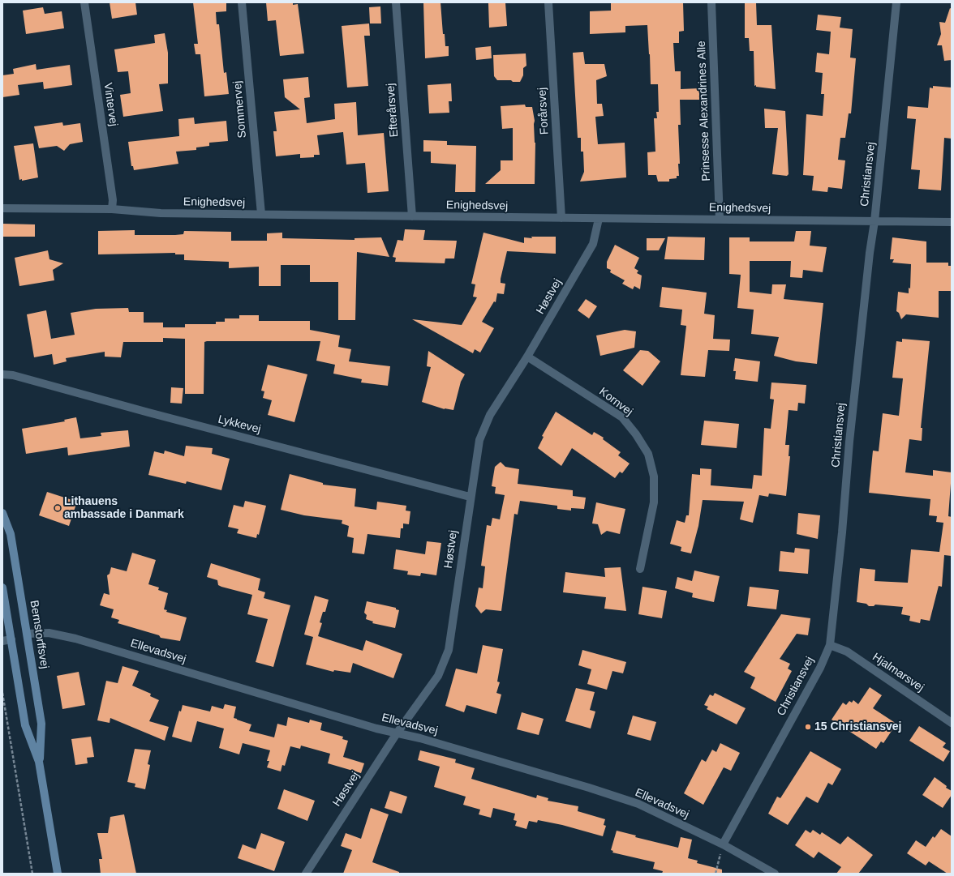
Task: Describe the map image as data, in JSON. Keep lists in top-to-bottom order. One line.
{"streets":{"street":["Vintervej","Sommervej","Efterårsvej","Forårsvej","Prinsesse Alexandrines Alle","Christiansvej","Enighedsvej","Høstvej","Kornvej","Lykkevej","Bernstorffsvej","Ellevadsvej","Hjalmarsvej"]},"crossings":[["Vintervej","Enighedsvej"],["Sommervej","Enighedsvej"],["Efterårsvej","Enighedsvej"],["Forårsvej","Enighedsvej"],["Prinsesse Alexandrines Alle","Enighedsvej"],["Christiansvej","Enighedsvej"],["Christiansvej","Ellevadsvej"],["Christiansvej","Hjalmarsvej"],["Enighedsvej","Høstvej"],["Høstvej","Kornvej"],["Høstvej","Lykkevej"],["Høstvej","Ellevadsvej"],["Bernstorffsvej","Ellevadsvej"]],"places":["Lithauens ambassade i Danmark","15 Christiansvej"]}
